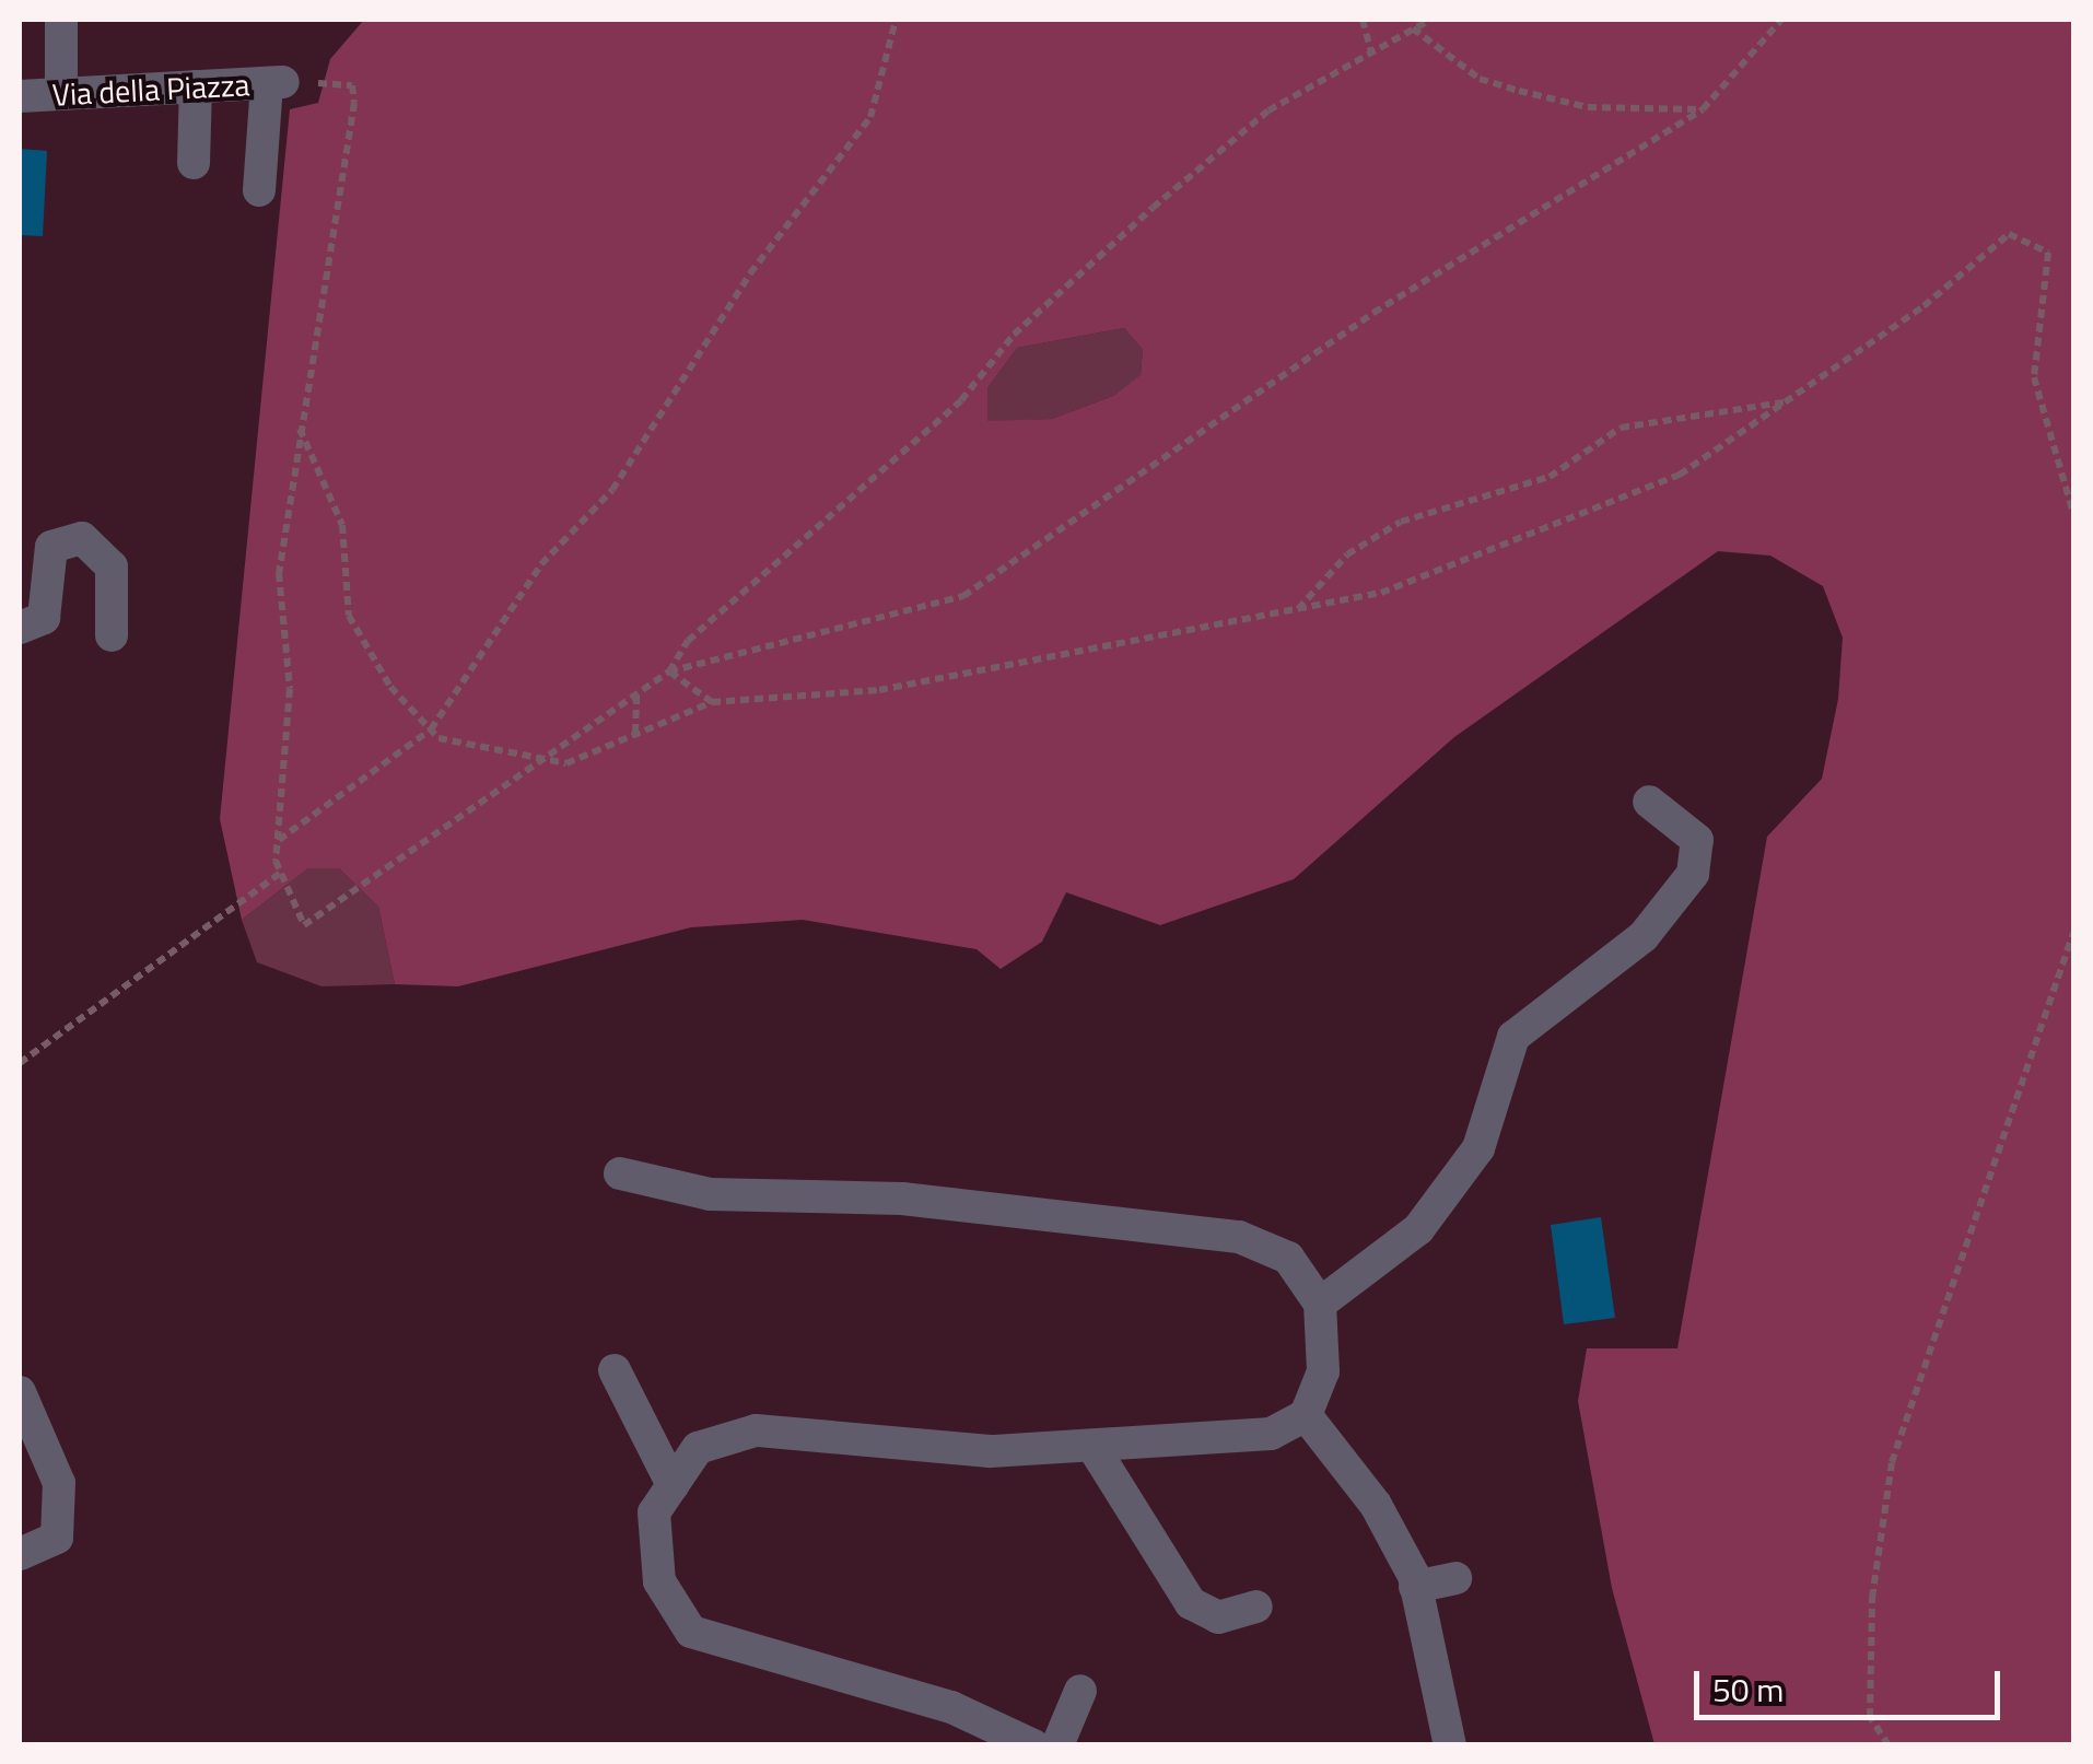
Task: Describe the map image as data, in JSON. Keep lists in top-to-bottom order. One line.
{"streets":{"street":["Via della Piazza"]},"scale_bar":"50 m"}
